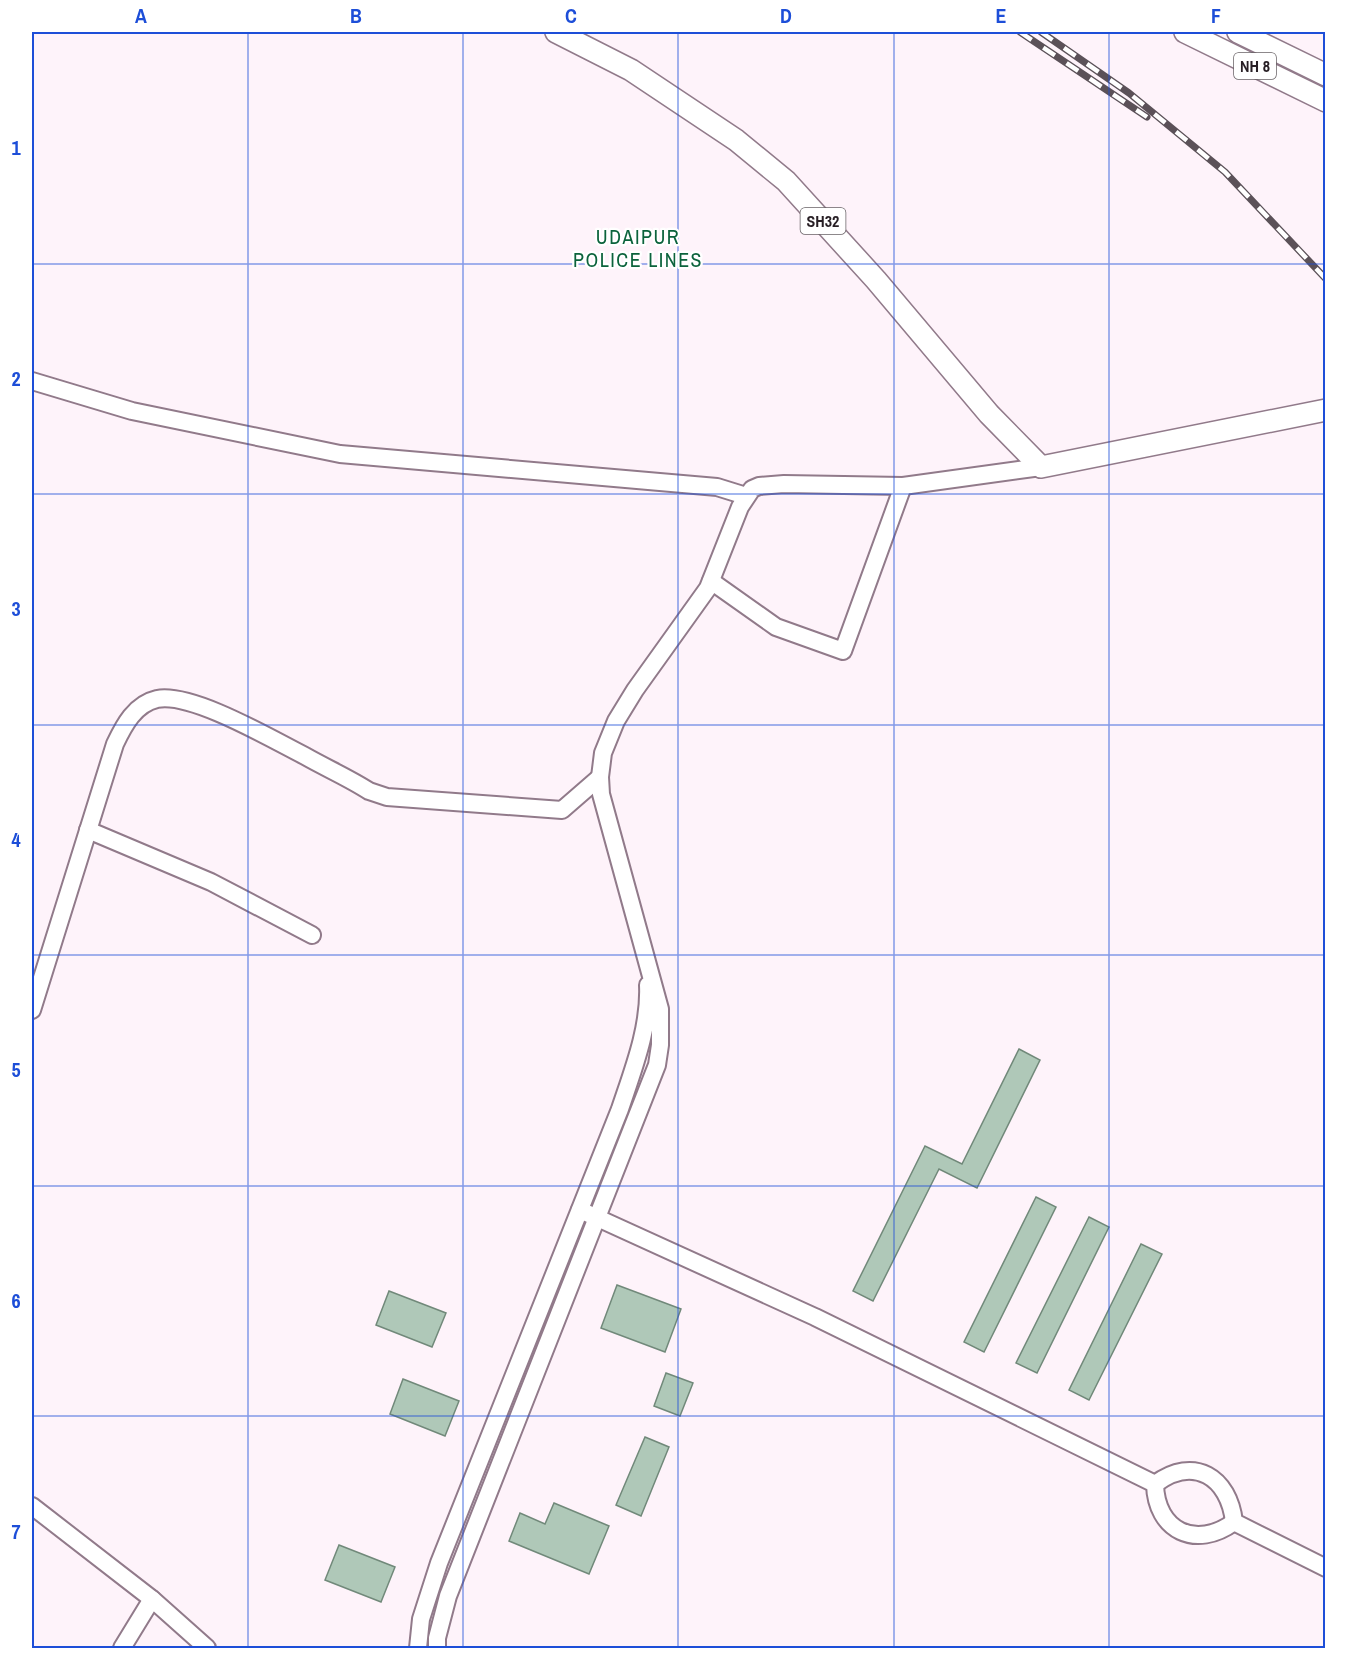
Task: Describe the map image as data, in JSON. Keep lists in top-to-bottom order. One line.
{"streets":{"main road":["NH 8","SH32"]},"districts":["UDAIPUR POLICE LINES"],"grid":{"columns":["A","B","C","D","E","F"],"rows":["1","2","3","4","5","6","7"]}}
